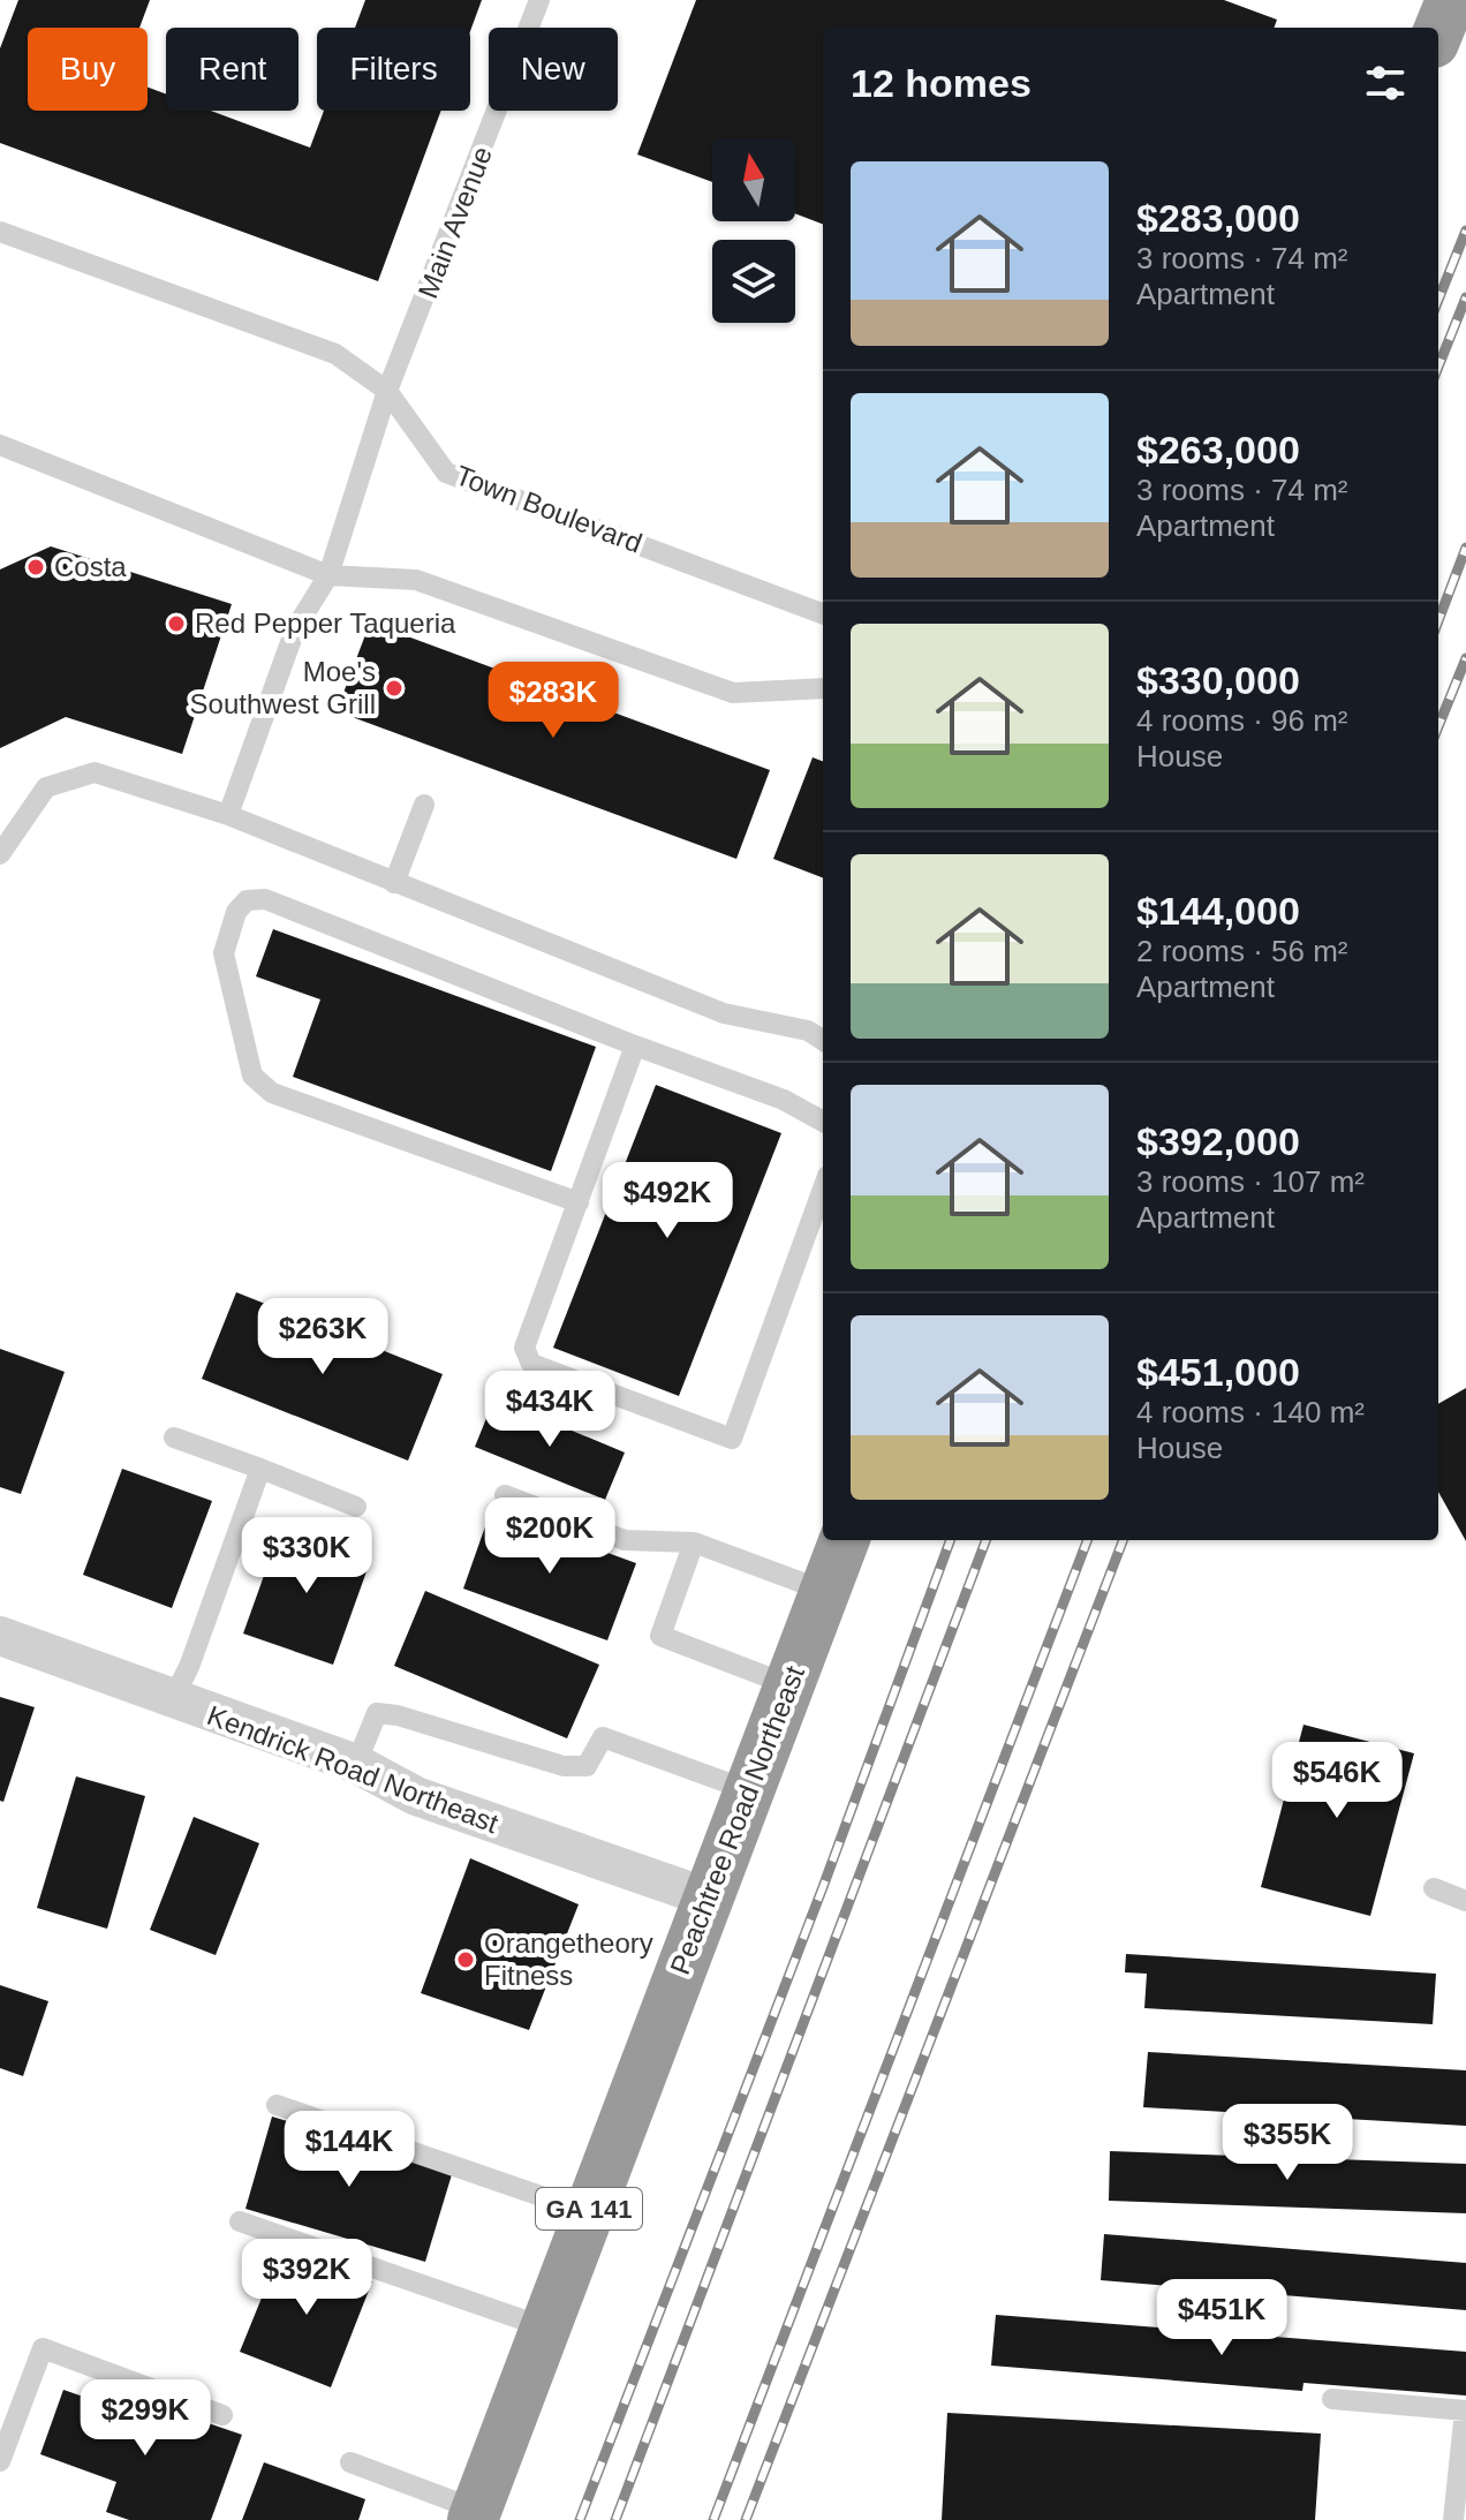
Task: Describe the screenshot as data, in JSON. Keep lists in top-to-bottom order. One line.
{"streets":{"highway":["Peachtree Road Northeast","GA 141"],"street":["Kendrick Road Northeast"],"lane":["Main Avenue","Town Boulevard"]},"crossings":[["Main Avenue","Town Boulevard"],["Kendrick Road Northeast","Peachtree Road Northeast"]],"places":["Costa","Red Pepper Taqueria","Moe's Southwest Grill","Orangetheory Fitness"],"north":"top","page":{"chip":["Buy","Rent","Filters","New"],"heading":"12 homes","list":[{"name":"$283,000","note":"3 rooms · 74 m² · Apartment"},{"name":"$263,000","note":"3 rooms · 74 m² · Apartment"},{"name":"$330,000","note":"4 rooms · 96 m² · House"},{"name":"$144,000","note":"2 rooms · 56 m² · Apartment"},{"name":"$392,000","note":"3 rooms · 107 m² · Apartment"},{"name":"$451,000","note":"4 rooms · 140 m² · House"}],"price":["$283K","$492K","$263K","$434K","$200K","$330K","$546K","$355K","$144K","$392K","$451K","$299K"]}}
